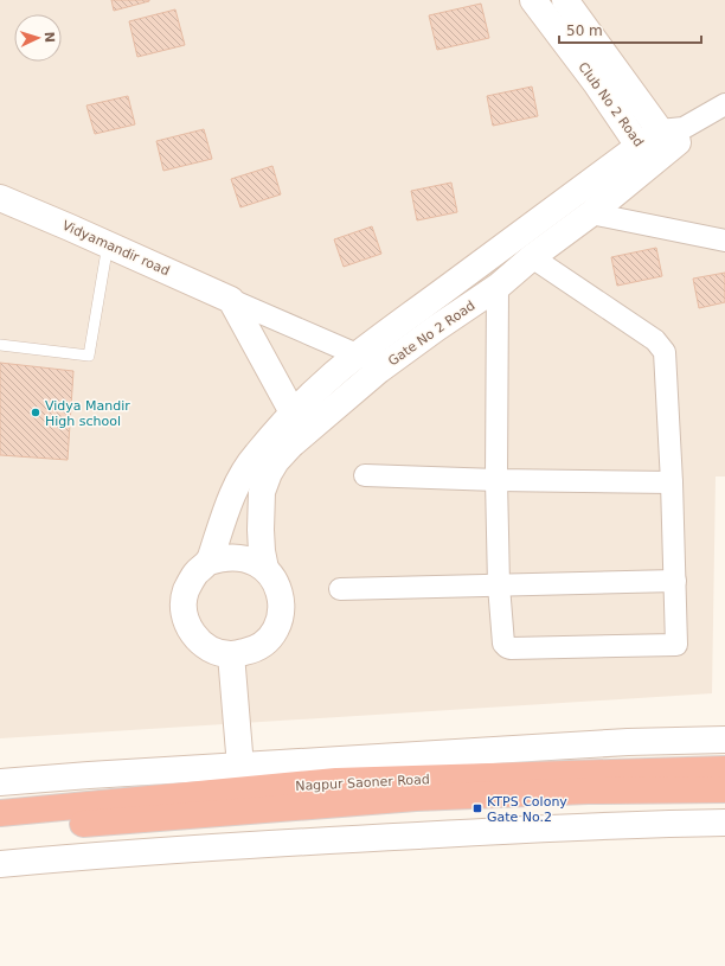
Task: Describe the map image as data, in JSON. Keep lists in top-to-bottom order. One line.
{"streets":{"highway":["Nagpur Saoner Road"],"street":["Club No 2 Road","Vidyamandir road","Gate No 2 Road"]},"crossings":[["Club No 2 Road","Gate No 2 Road"]],"places":{"other":["Vidya Mandir High school"],"transit":["KTPS Colony Gate No.2"]},"scale_bar":"50 m","north":"right"}
